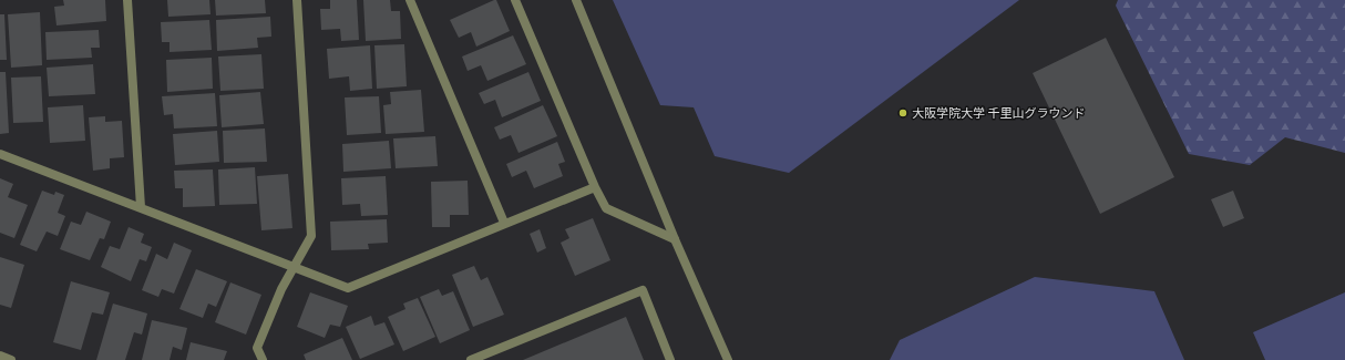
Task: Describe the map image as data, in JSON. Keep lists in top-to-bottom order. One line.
{"places":["大阪学院大学 千里山グラウンド"]}
